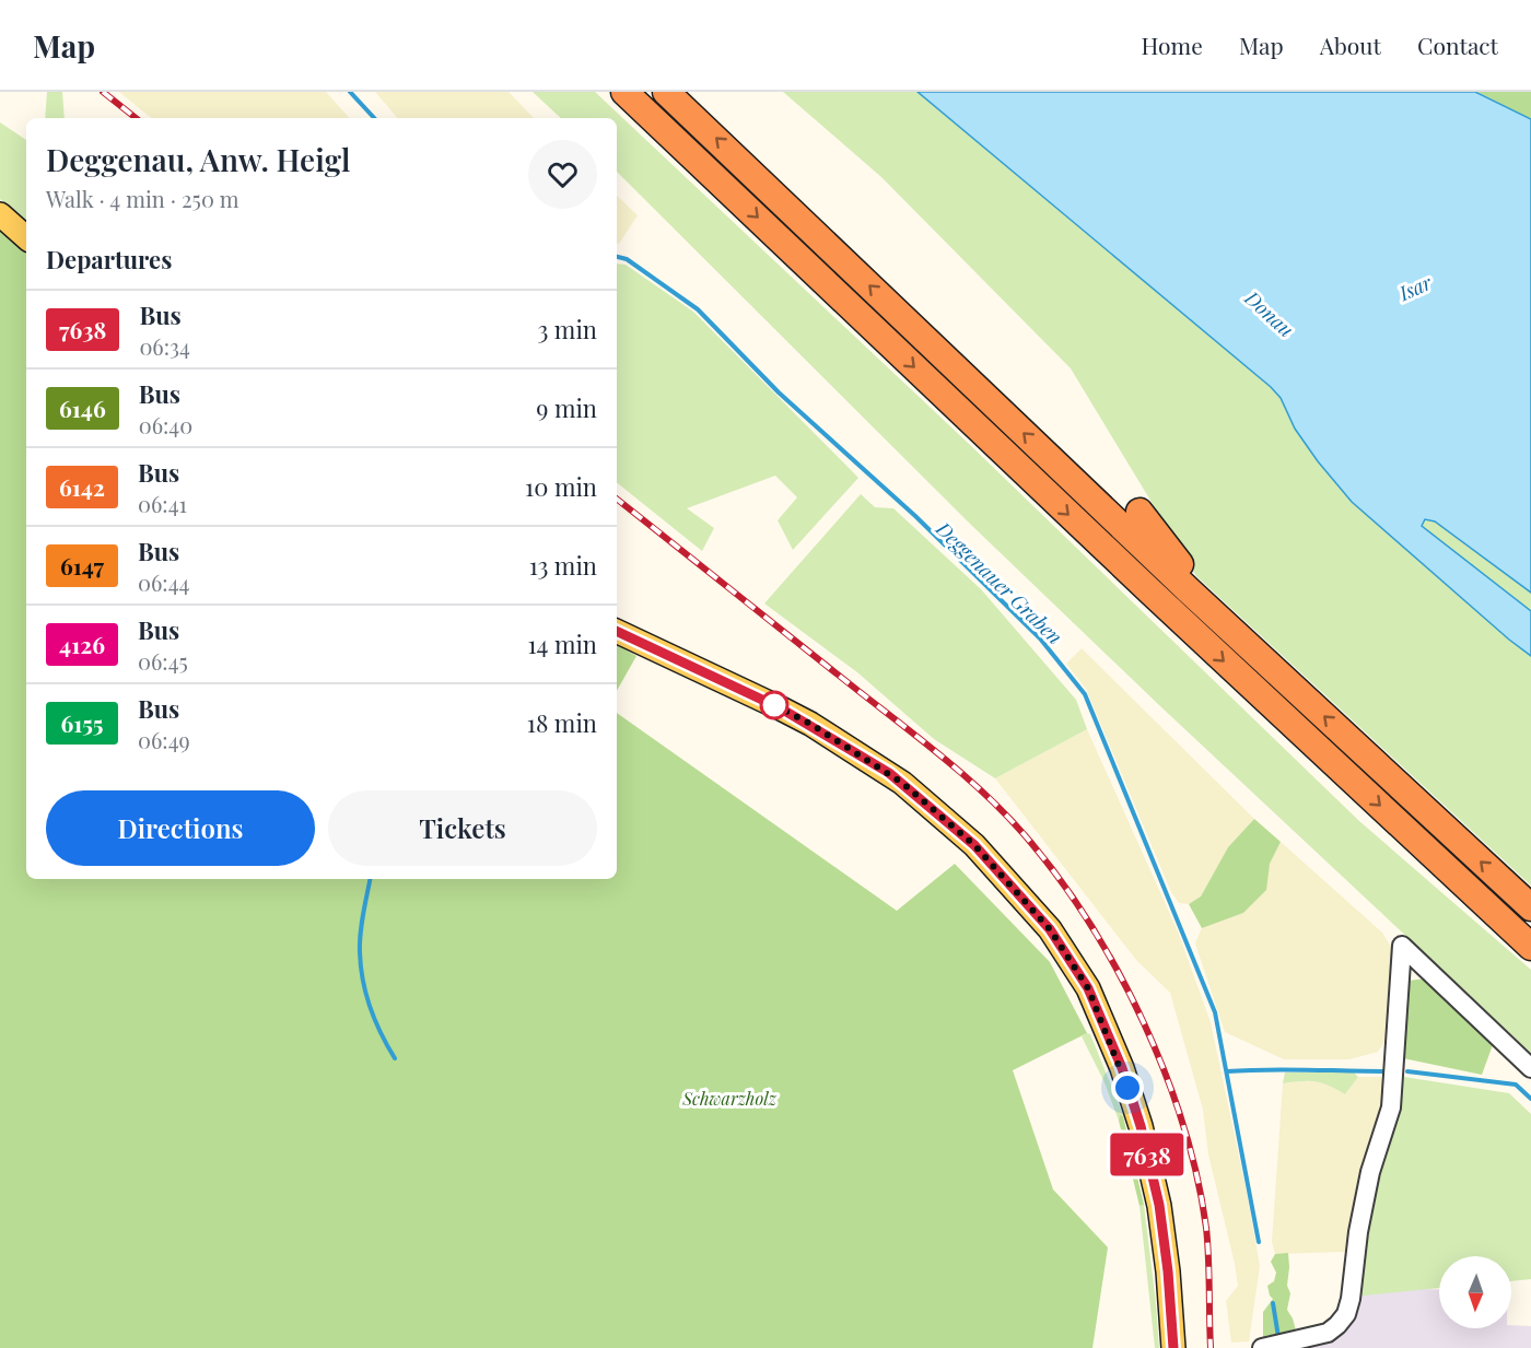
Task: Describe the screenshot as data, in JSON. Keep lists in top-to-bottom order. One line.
{"water":["Isar","Donau","Deggenauer Graben"],"parks":["Schwarzholz"],"lines":["bus line 7638"],"north":"bottom","page":{"header":"Map","nav":["Home","Map","About","Contact"],"on_map":"7638","heading":[["Deggenau, Anw. Heigl","Walk · 4 min · 250 m"],"Departures"],"list":[{"mark":"7638","name":"Bus","note":"06:34","value":"3 min"},{"mark":"6146","name":"Bus","note":"06:40","value":"9 min"},{"mark":"6142","name":"Bus","note":"06:41","value":"10 min"},{"mark":"6147","name":"Bus","note":"06:44","value":"13 min"},{"mark":"4126","name":"Bus","note":"06:45","value":"14 min"},{"mark":"6155","name":"Bus","note":"06:49","value":"18 min"}],"buttons":["Directions","Tickets"]}}
